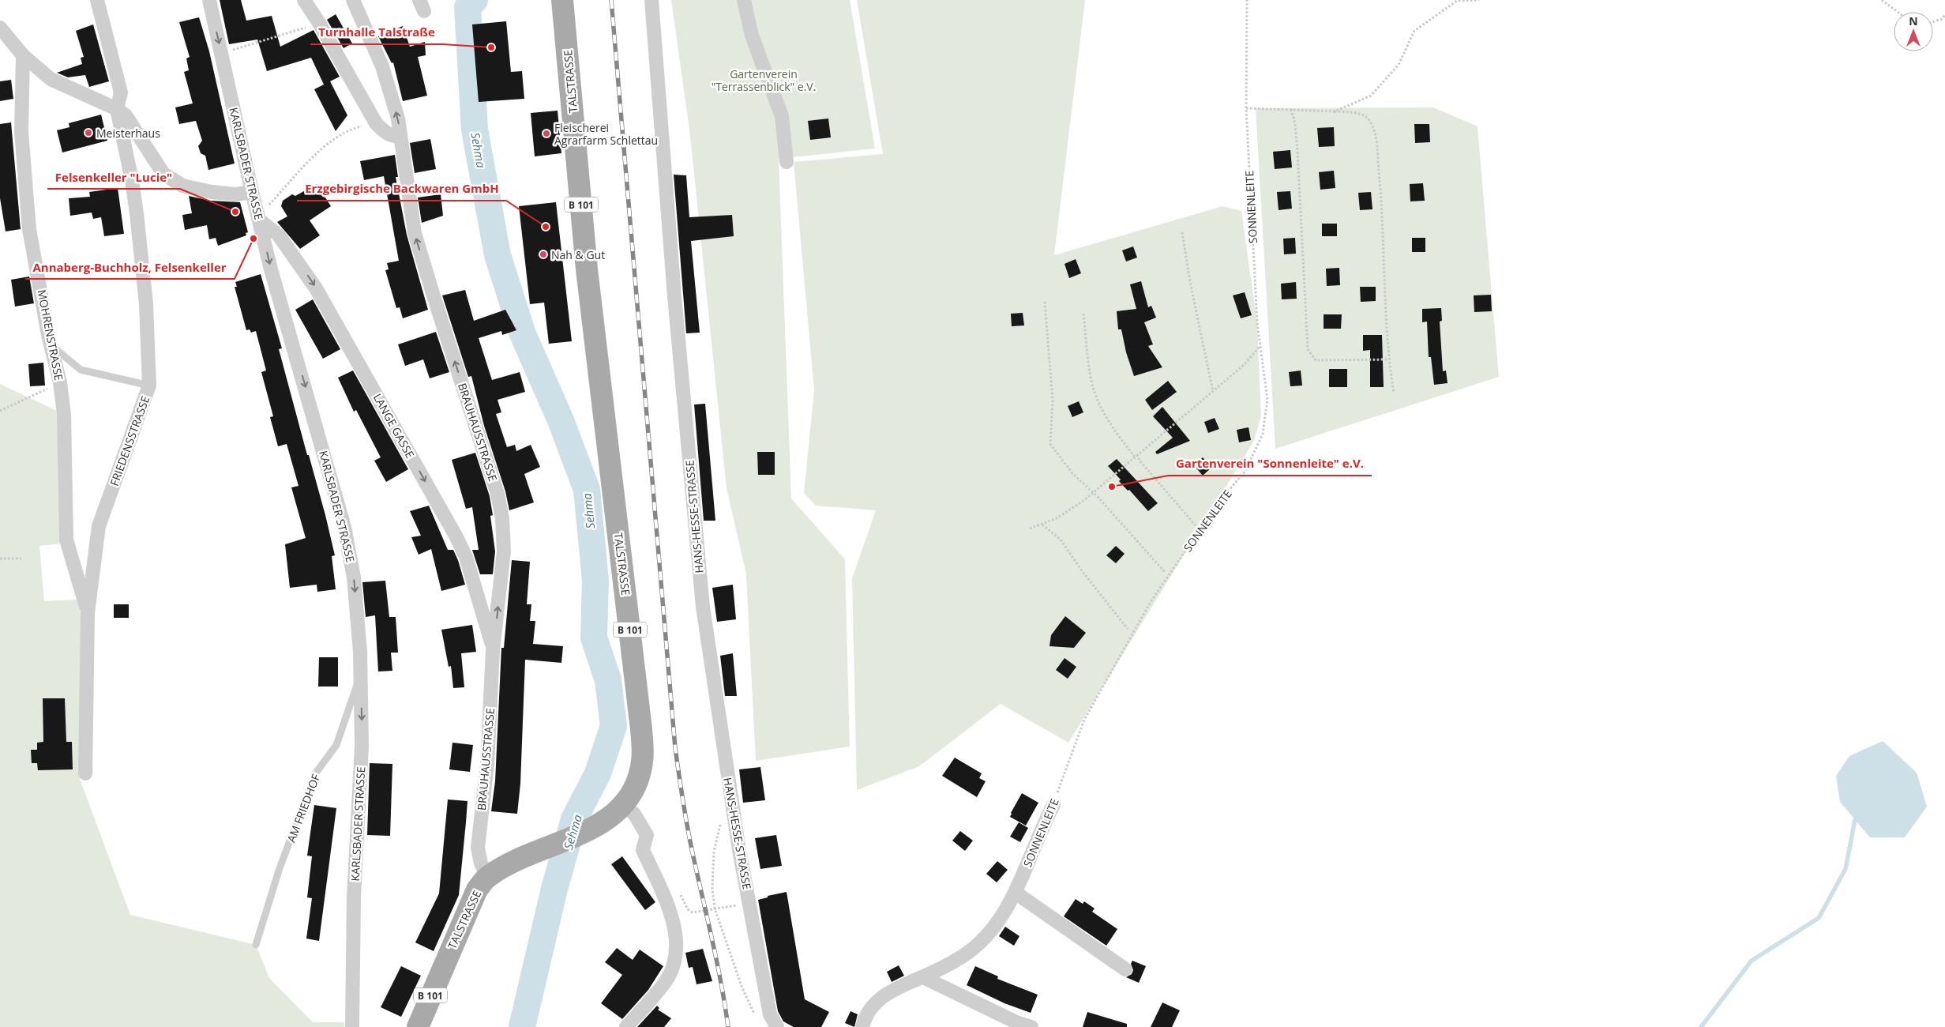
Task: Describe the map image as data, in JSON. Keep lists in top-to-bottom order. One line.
{"streets":{"main road":["TALSTRASSE","B 101"],"street":["KARLSBADER STRASSE","SONNENLEITE","MOHRENSTRASSE","LANGE GASSE","BRAUHAUSSTRASSE","FRIEDENSSTRASSE","HANS-HESSE-STRASSE"],"lane":["AM FRIEDHOF"]},"crossings":[["TALSTRASSE","BRAUHAUSSTRASSE"],["KARLSBADER STRASSE","LANGE GASSE"],["KARLSBADER STRASSE","AM FRIEDHOF"],["MOHRENSTRASSE","FRIEDENSSTRASSE"],["LANGE GASSE","BRAUHAUSSTRASSE"]],"one_way":["KARLSBADER STRASSE","LANGE GASSE","BRAUHAUSSTRASSE"],"water":["Sehma"],"parks":["Gartenverein \"Terrassenblick\" e.V."],"places":["Turnhalle Talstraße","Meisterhaus","Fleischerei Agrarfarm Schlettau","Felsenkeller \"Lucie\"","Erzgebirgische Backwaren GmbH","Annaberg-Buchholz, Felsenkeller","Nah & Gut","Gartenverein \"Sonnenleite\" e.V."],"north":"top"}
